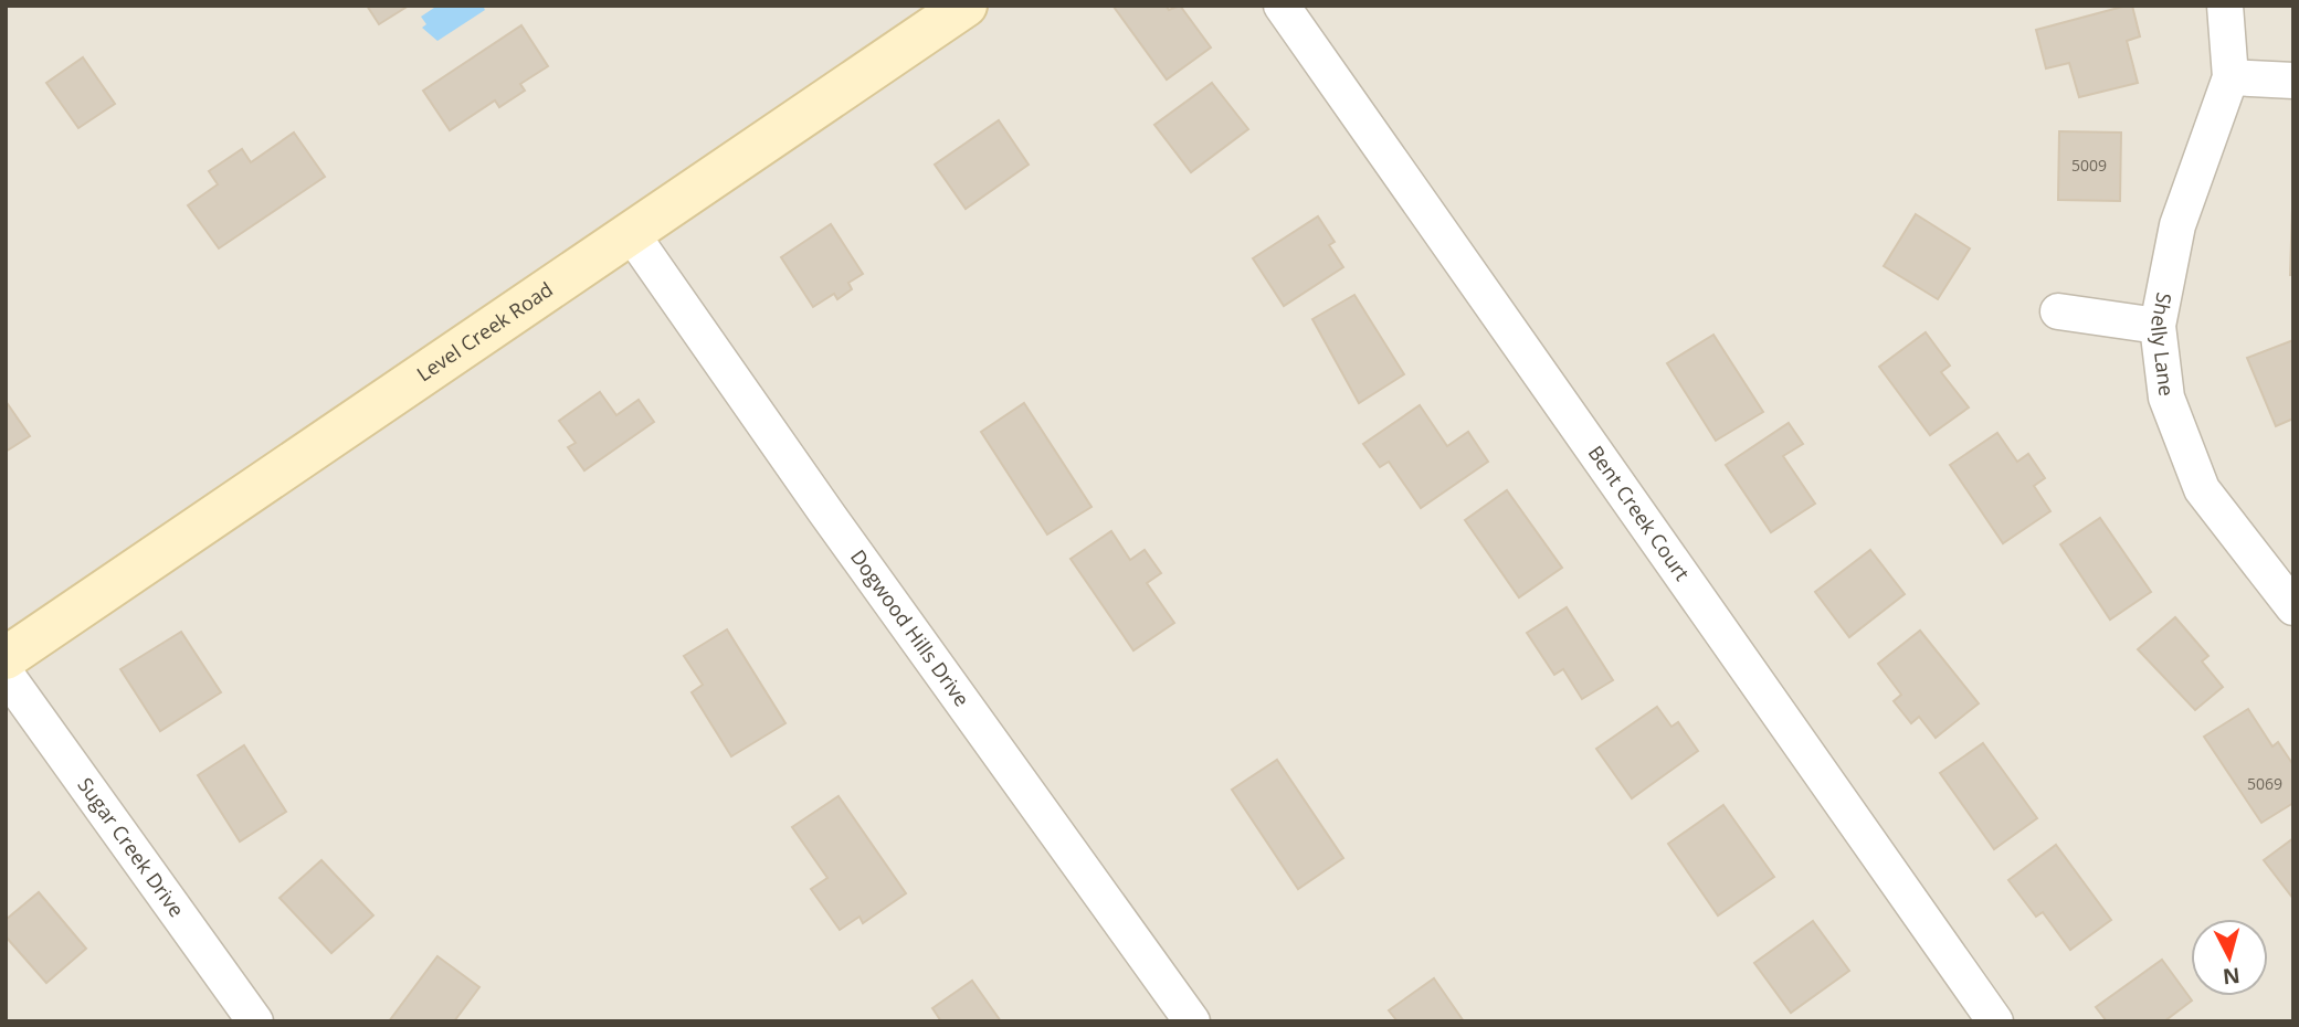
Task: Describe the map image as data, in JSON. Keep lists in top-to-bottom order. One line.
{"streets":{"street":["Level Creek Road","Shelly Lane","Bent Creek Court","Dogwood Hills Drive","Sugar Creek Drive"]},"crossings":[["Level Creek Road","Dogwood Hills Drive"]],"house_numbers":["5009","5069"],"north":"bottom"}
